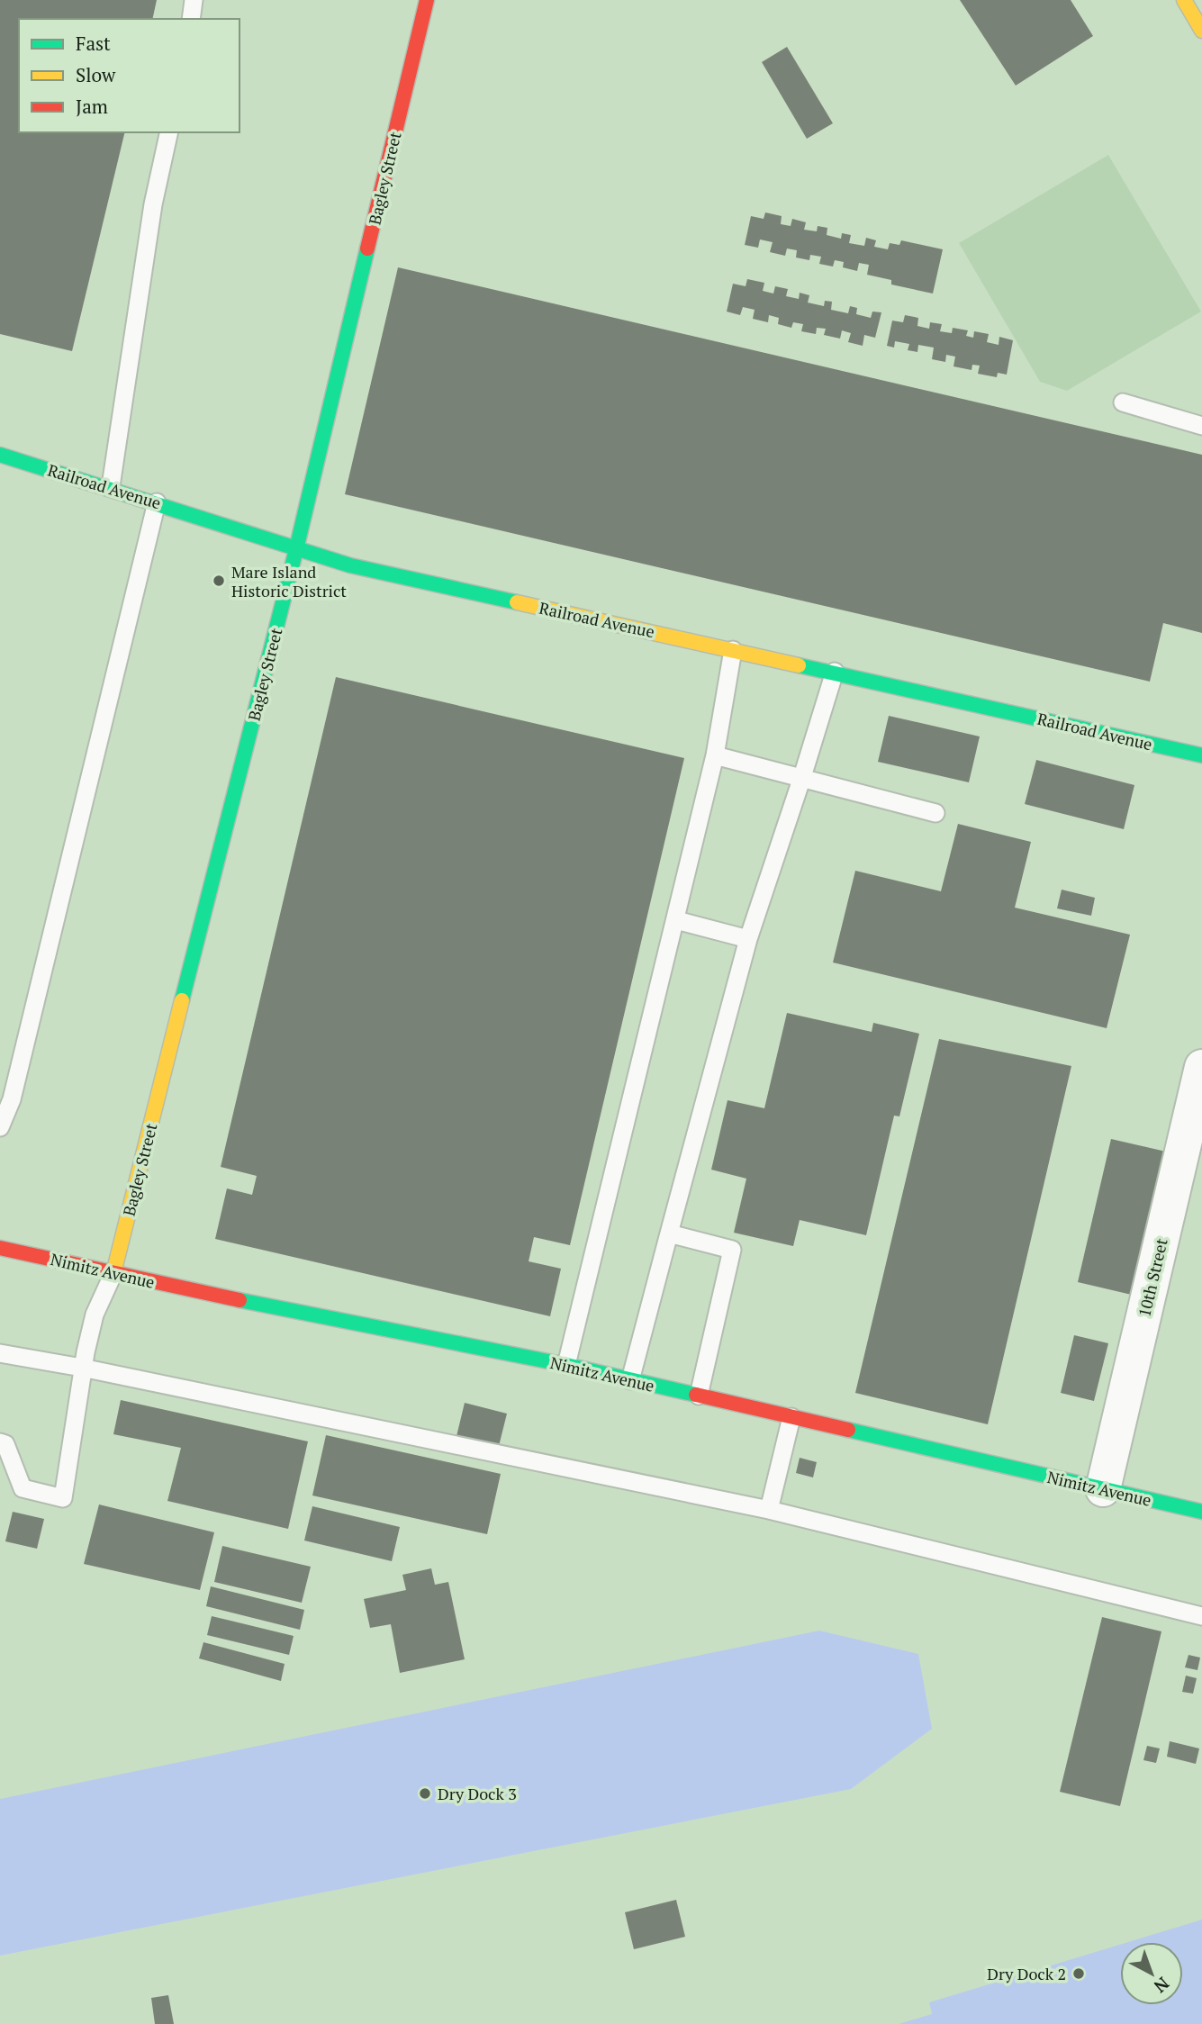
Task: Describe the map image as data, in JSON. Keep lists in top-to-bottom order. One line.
{"streets":{"street":["Bagley Street","Railroad Avenue","Nimitz Avenue","10th Street"]},"crossings":[["Bagley Street","Railroad Avenue"],["Bagley Street","Nimitz Avenue"],["Nimitz Avenue","10th Street"]],"places":["Mare Island Historic District","Dry Dock 3","Dry Dock 2"],"legend":["Fast","Slow","Jam"],"north":"bottom right"}
